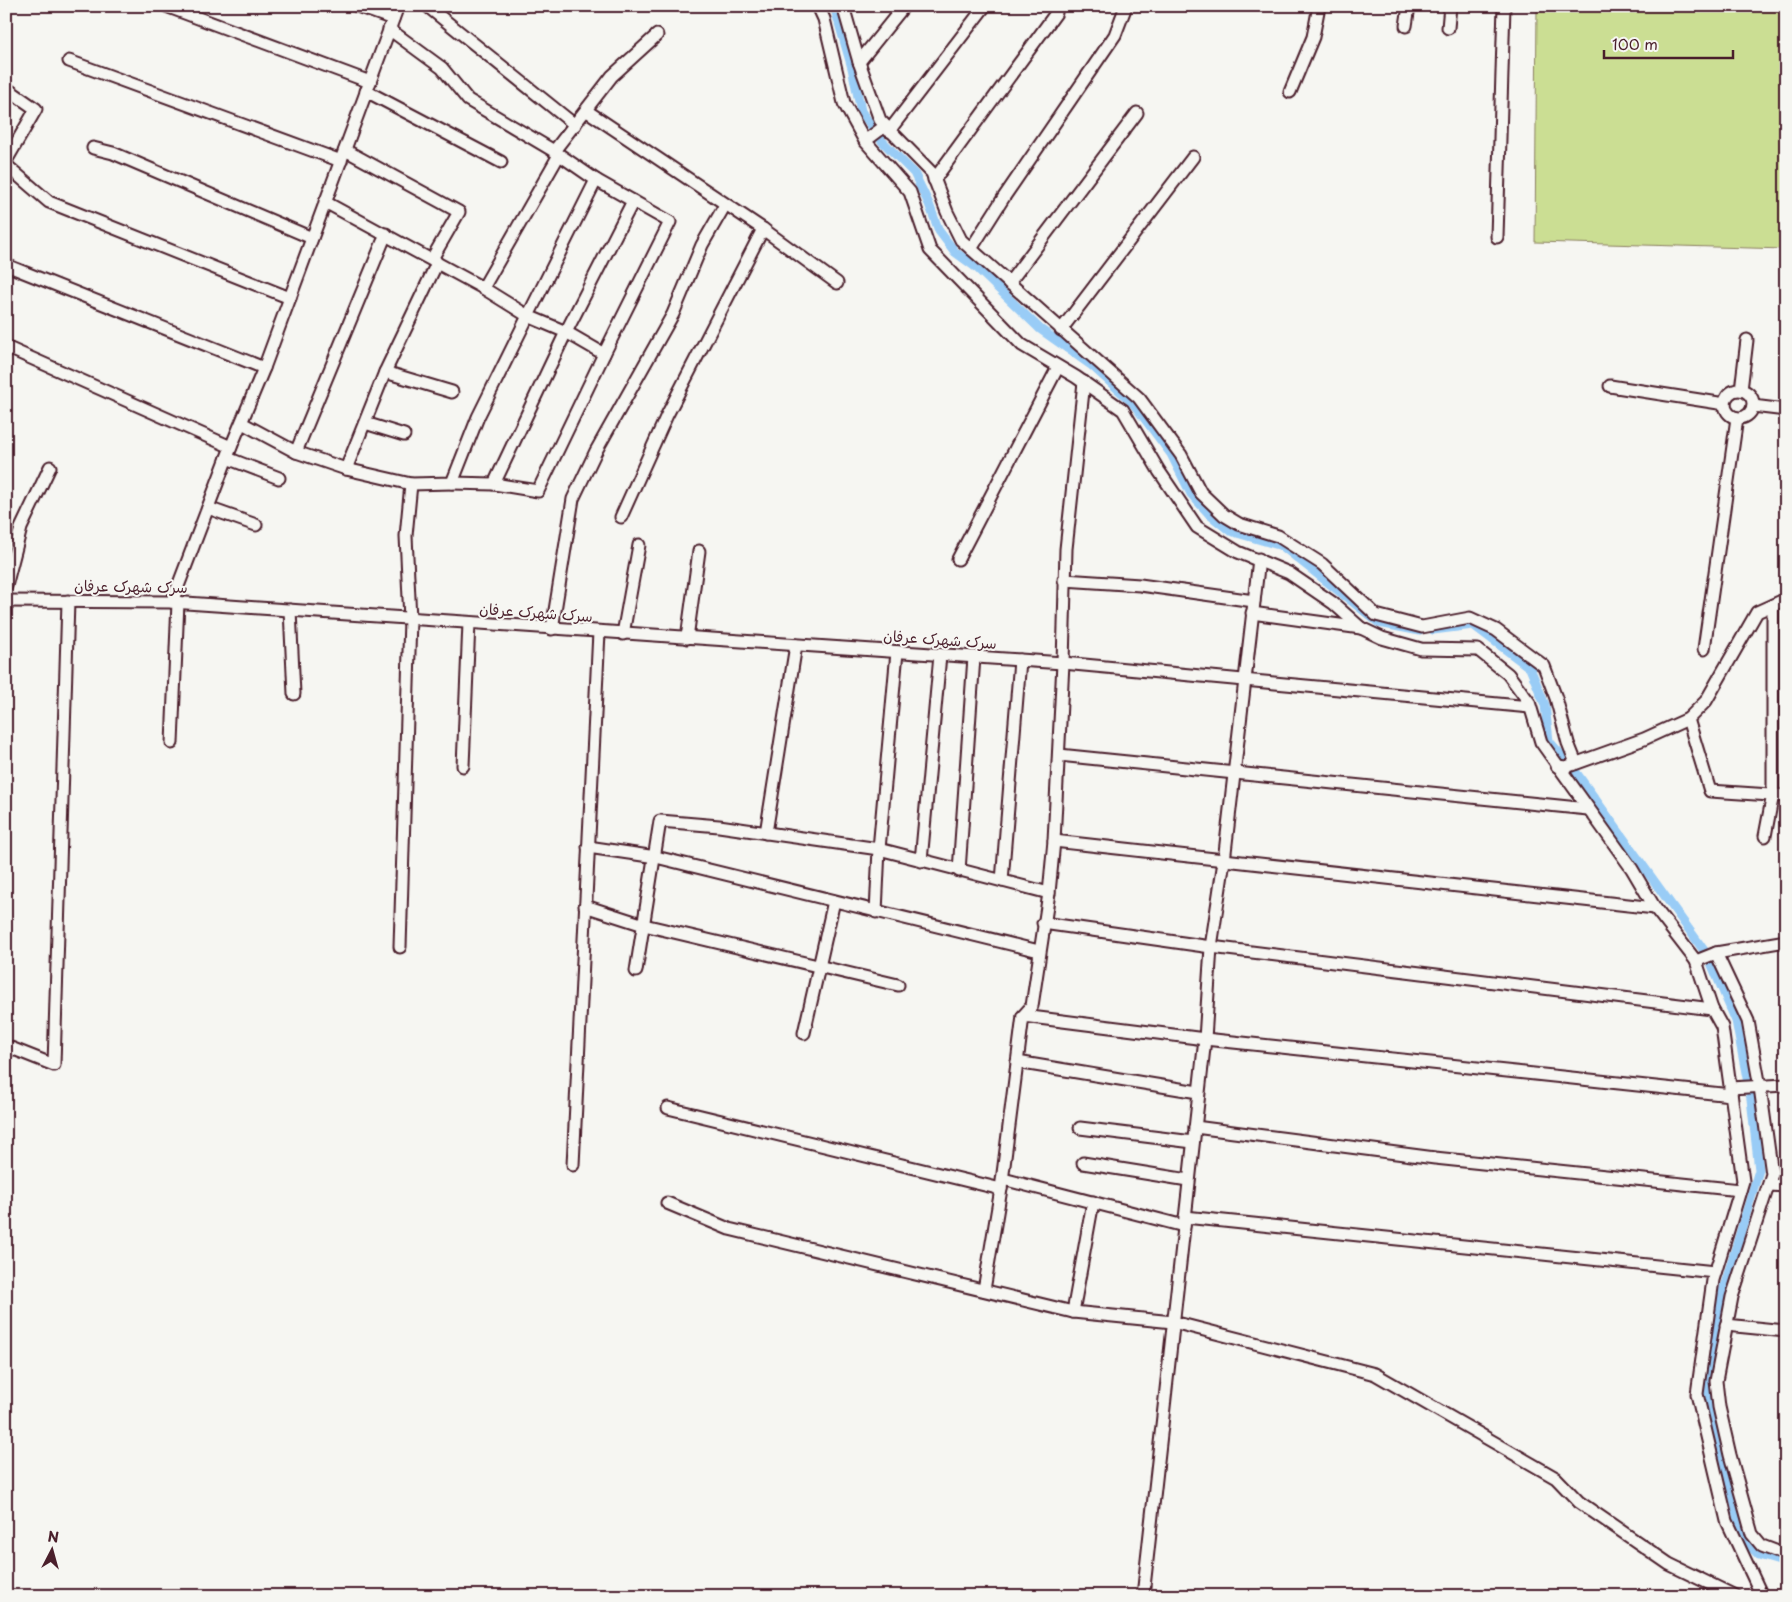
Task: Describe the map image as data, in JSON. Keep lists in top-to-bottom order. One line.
{"streets":{"street":["سرک شهرک عرفان"]},"scale_bar":"100 m","north":"top"}
